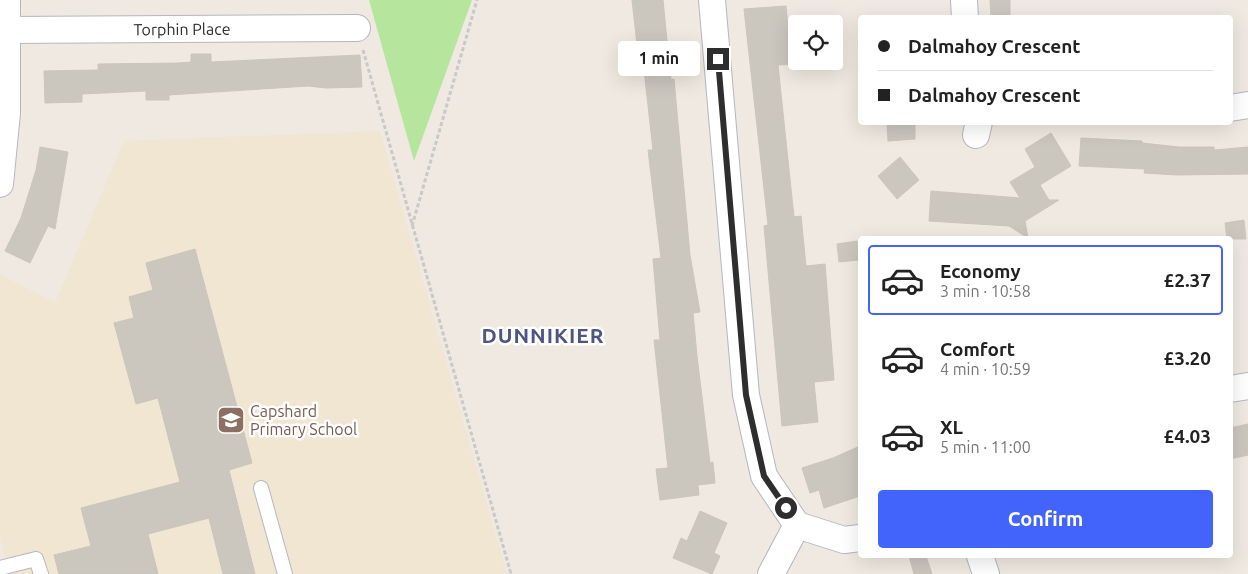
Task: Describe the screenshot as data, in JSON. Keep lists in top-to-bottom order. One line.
{"streets":{"street":["Torphin Place"]},"districts":["DUNNIKIER"],"places":{"school or university":["Capshard Primary School"]},"page":{"banner":["Dalmahoy Crescent","Dalmahoy Crescent"],"bubble":"1 min","list":[{"name":"Economy","note":"3 min · 10:58","value":"£2.37"},{"name":"Comfort","note":"4 min · 10:59","value":"£3.20"},{"name":"XL","note":"5 min · 11:00","value":"£4.03"}],"buttons":"Confirm"}}
